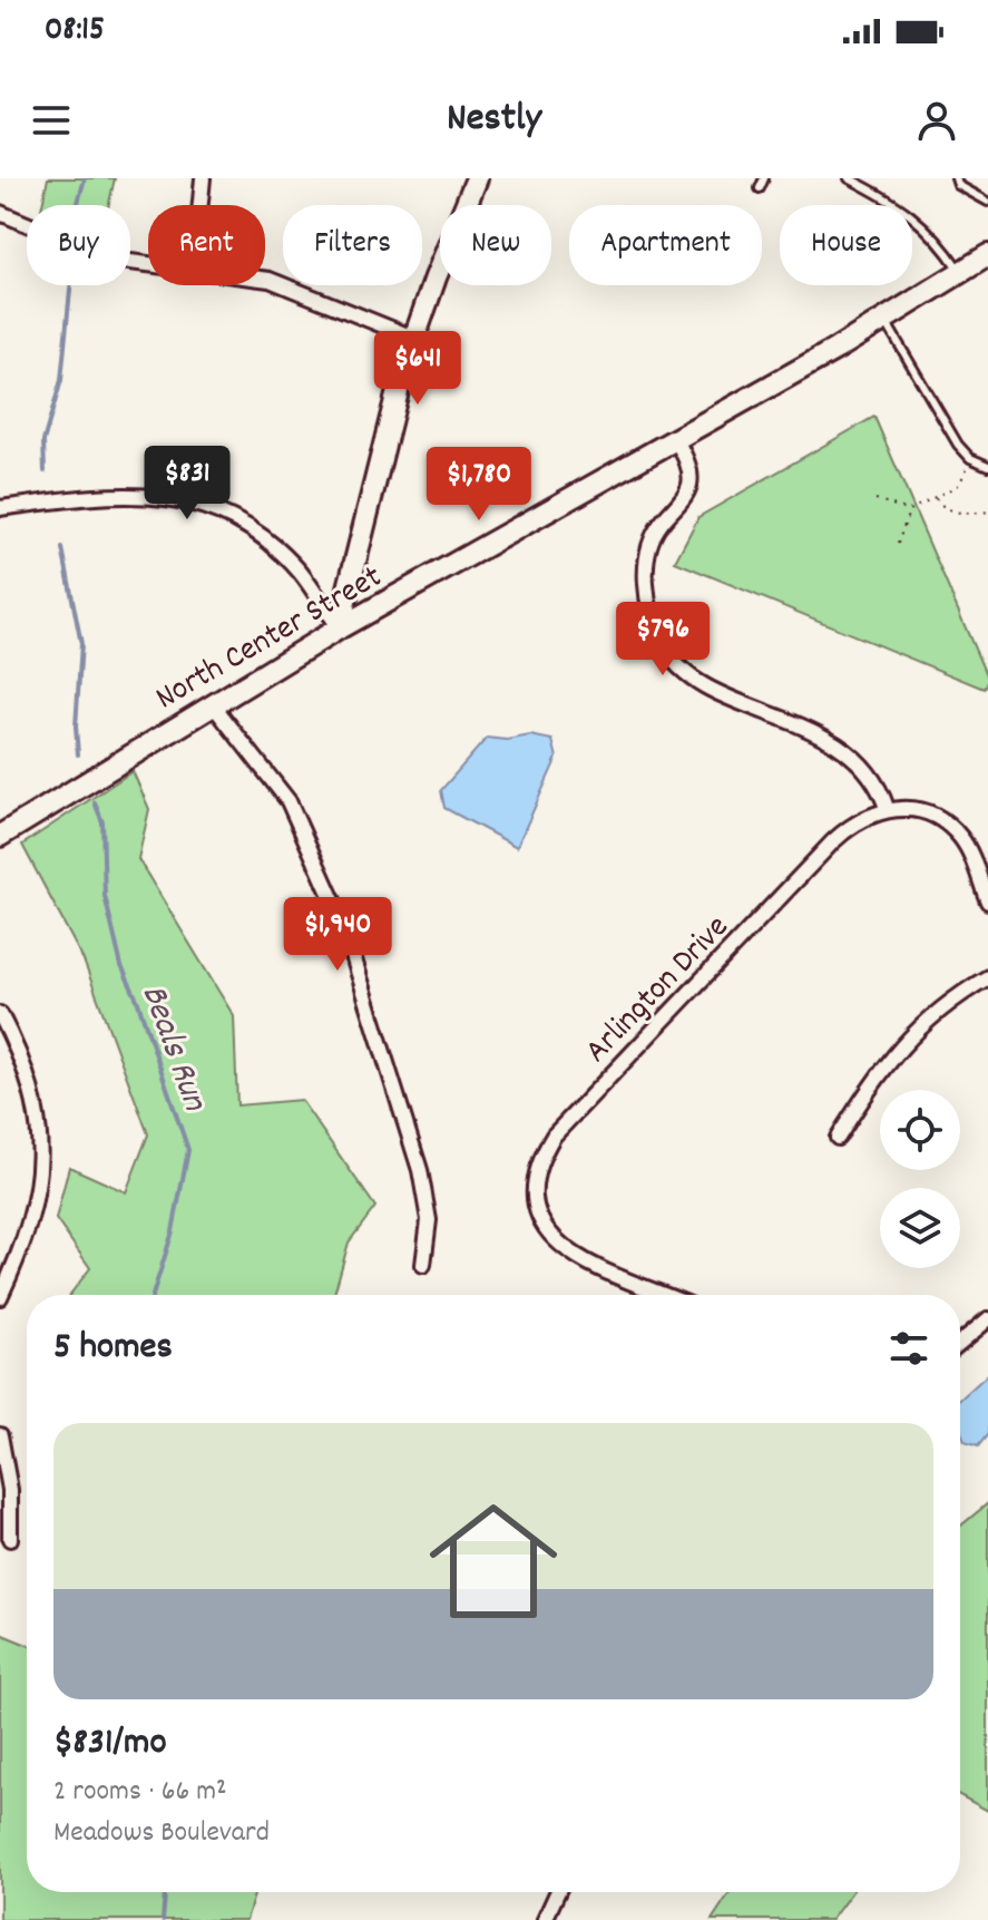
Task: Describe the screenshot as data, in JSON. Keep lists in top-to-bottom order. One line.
{"streets":{"main road":["North Center Street"],"street":["Arlington Drive"]},"water":["Beals Run"],"page":{"status":"08:15","header":"Nestly","chip":["Buy","Rent","Filters","New","Apartment","House"],"price":["$641","$831","$1,780","$796","$1,940"],"heading":"5 homes","list":[{"name":"$831/mo","note":"2 rooms · 66 m² · Meadows Boulevard"}]}}
